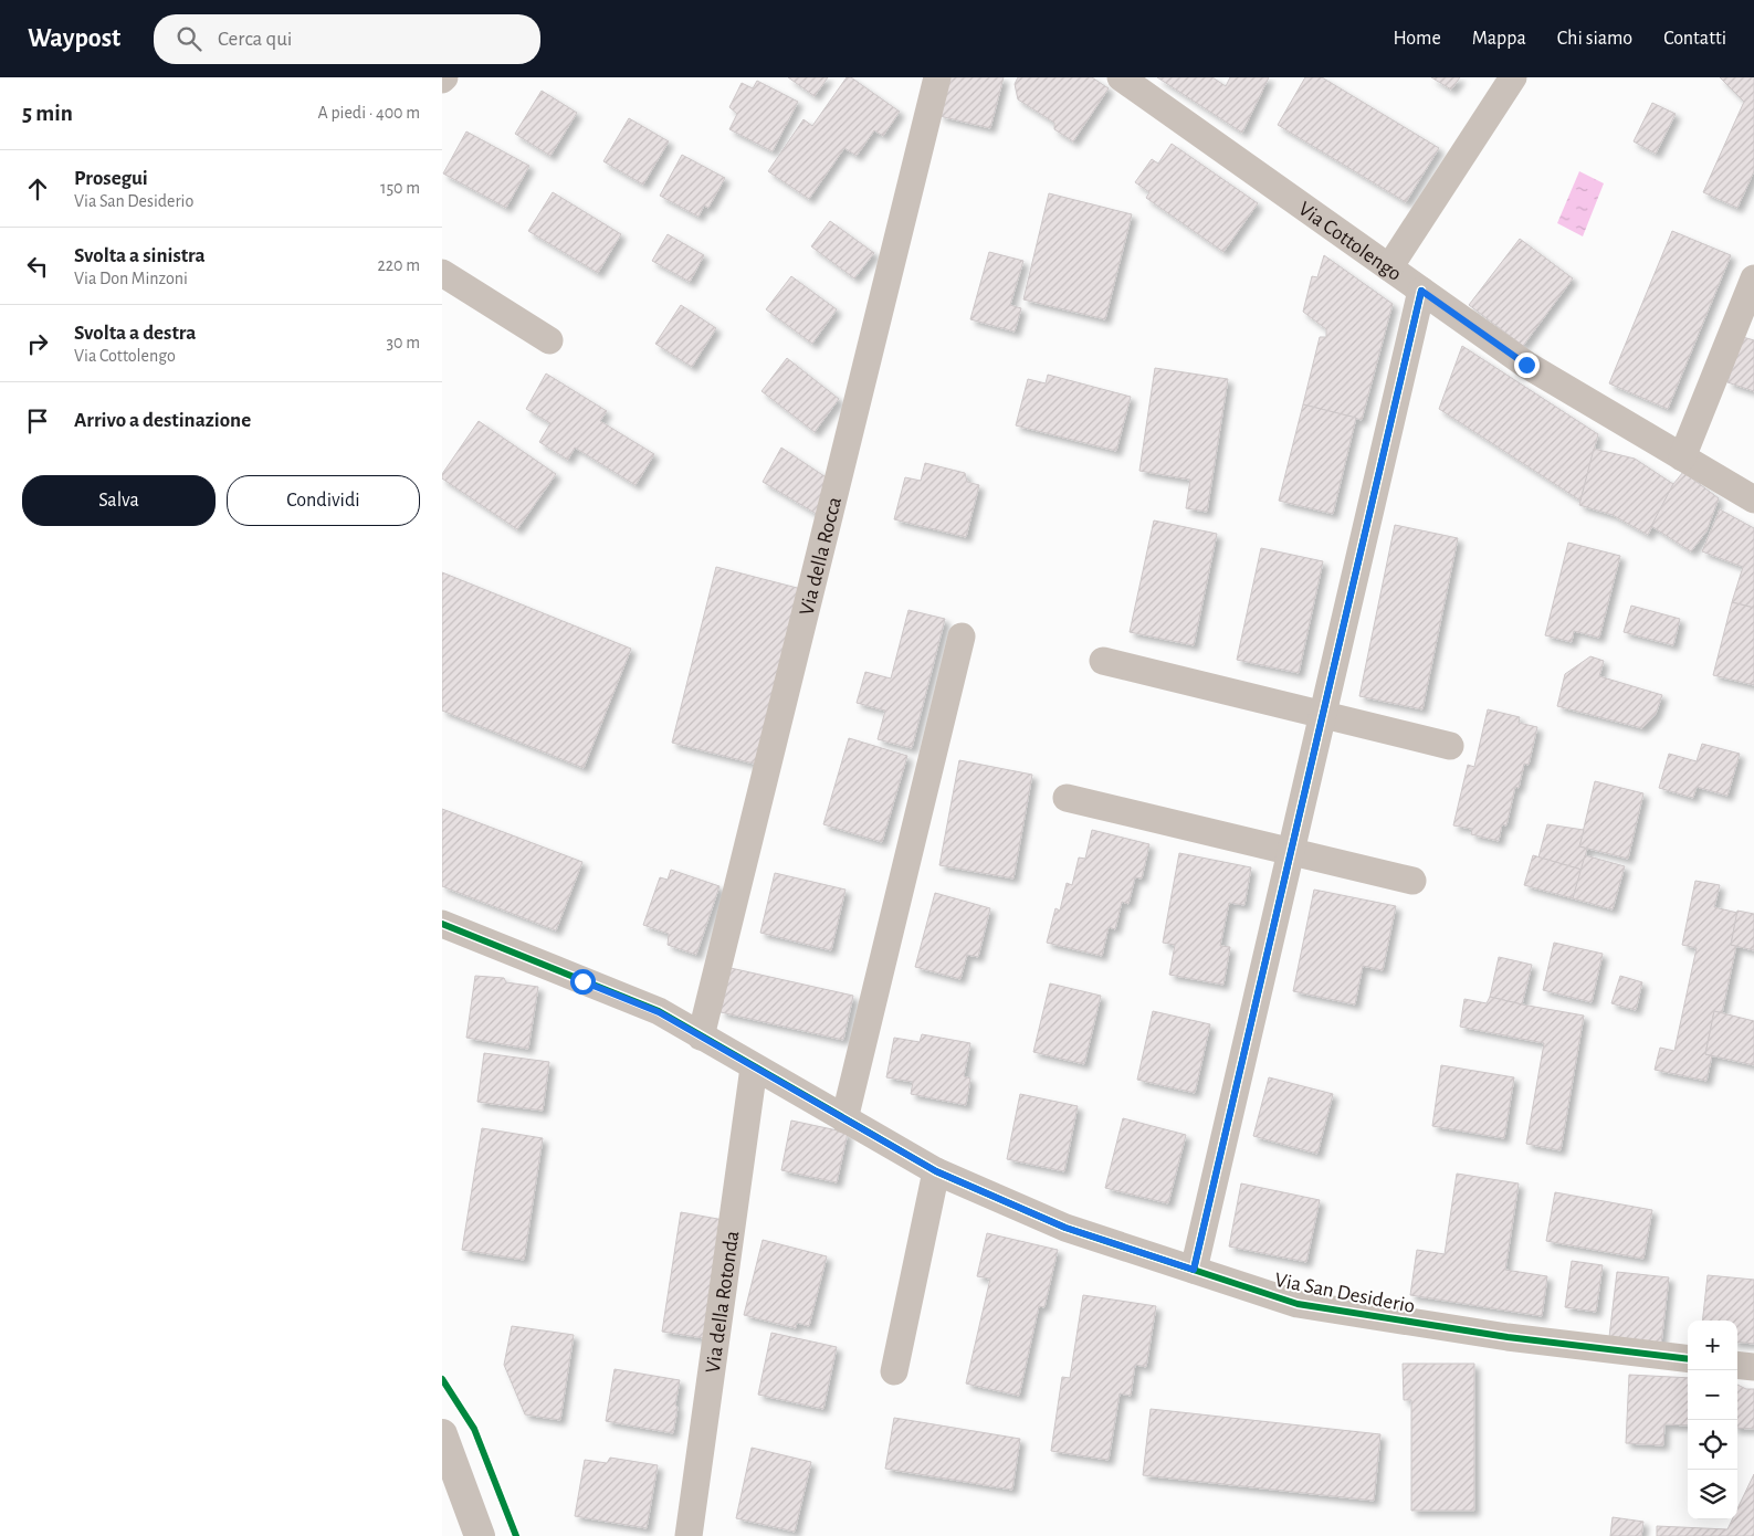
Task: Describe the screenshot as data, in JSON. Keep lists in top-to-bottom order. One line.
{"streets":{"street":["Via Cottolengo","Via della Rocca","Via San Desiderio","Via della Rotonda"]},"crossings":[["Via della Rocca","Via San Desiderio"],["Via San Desiderio","Via della Rotonda"]],"page":{"header":"Waypost","search":"Cerca qui","nav":["Home","Mappa","Chi siamo","Contatti"],"heading":["5 min","A piedi · 400 m"],"list":[["Prosegui","Via San Desiderio","150 m"],["Svolta a sinistra","Via Don Minzoni","220 m"],["Svolta a destra","Via Cottolengo","30 m"],"Arrivo a destinazione"],"buttons":["Salva","Condividi"],"map_buttons":["+","−"]}}
